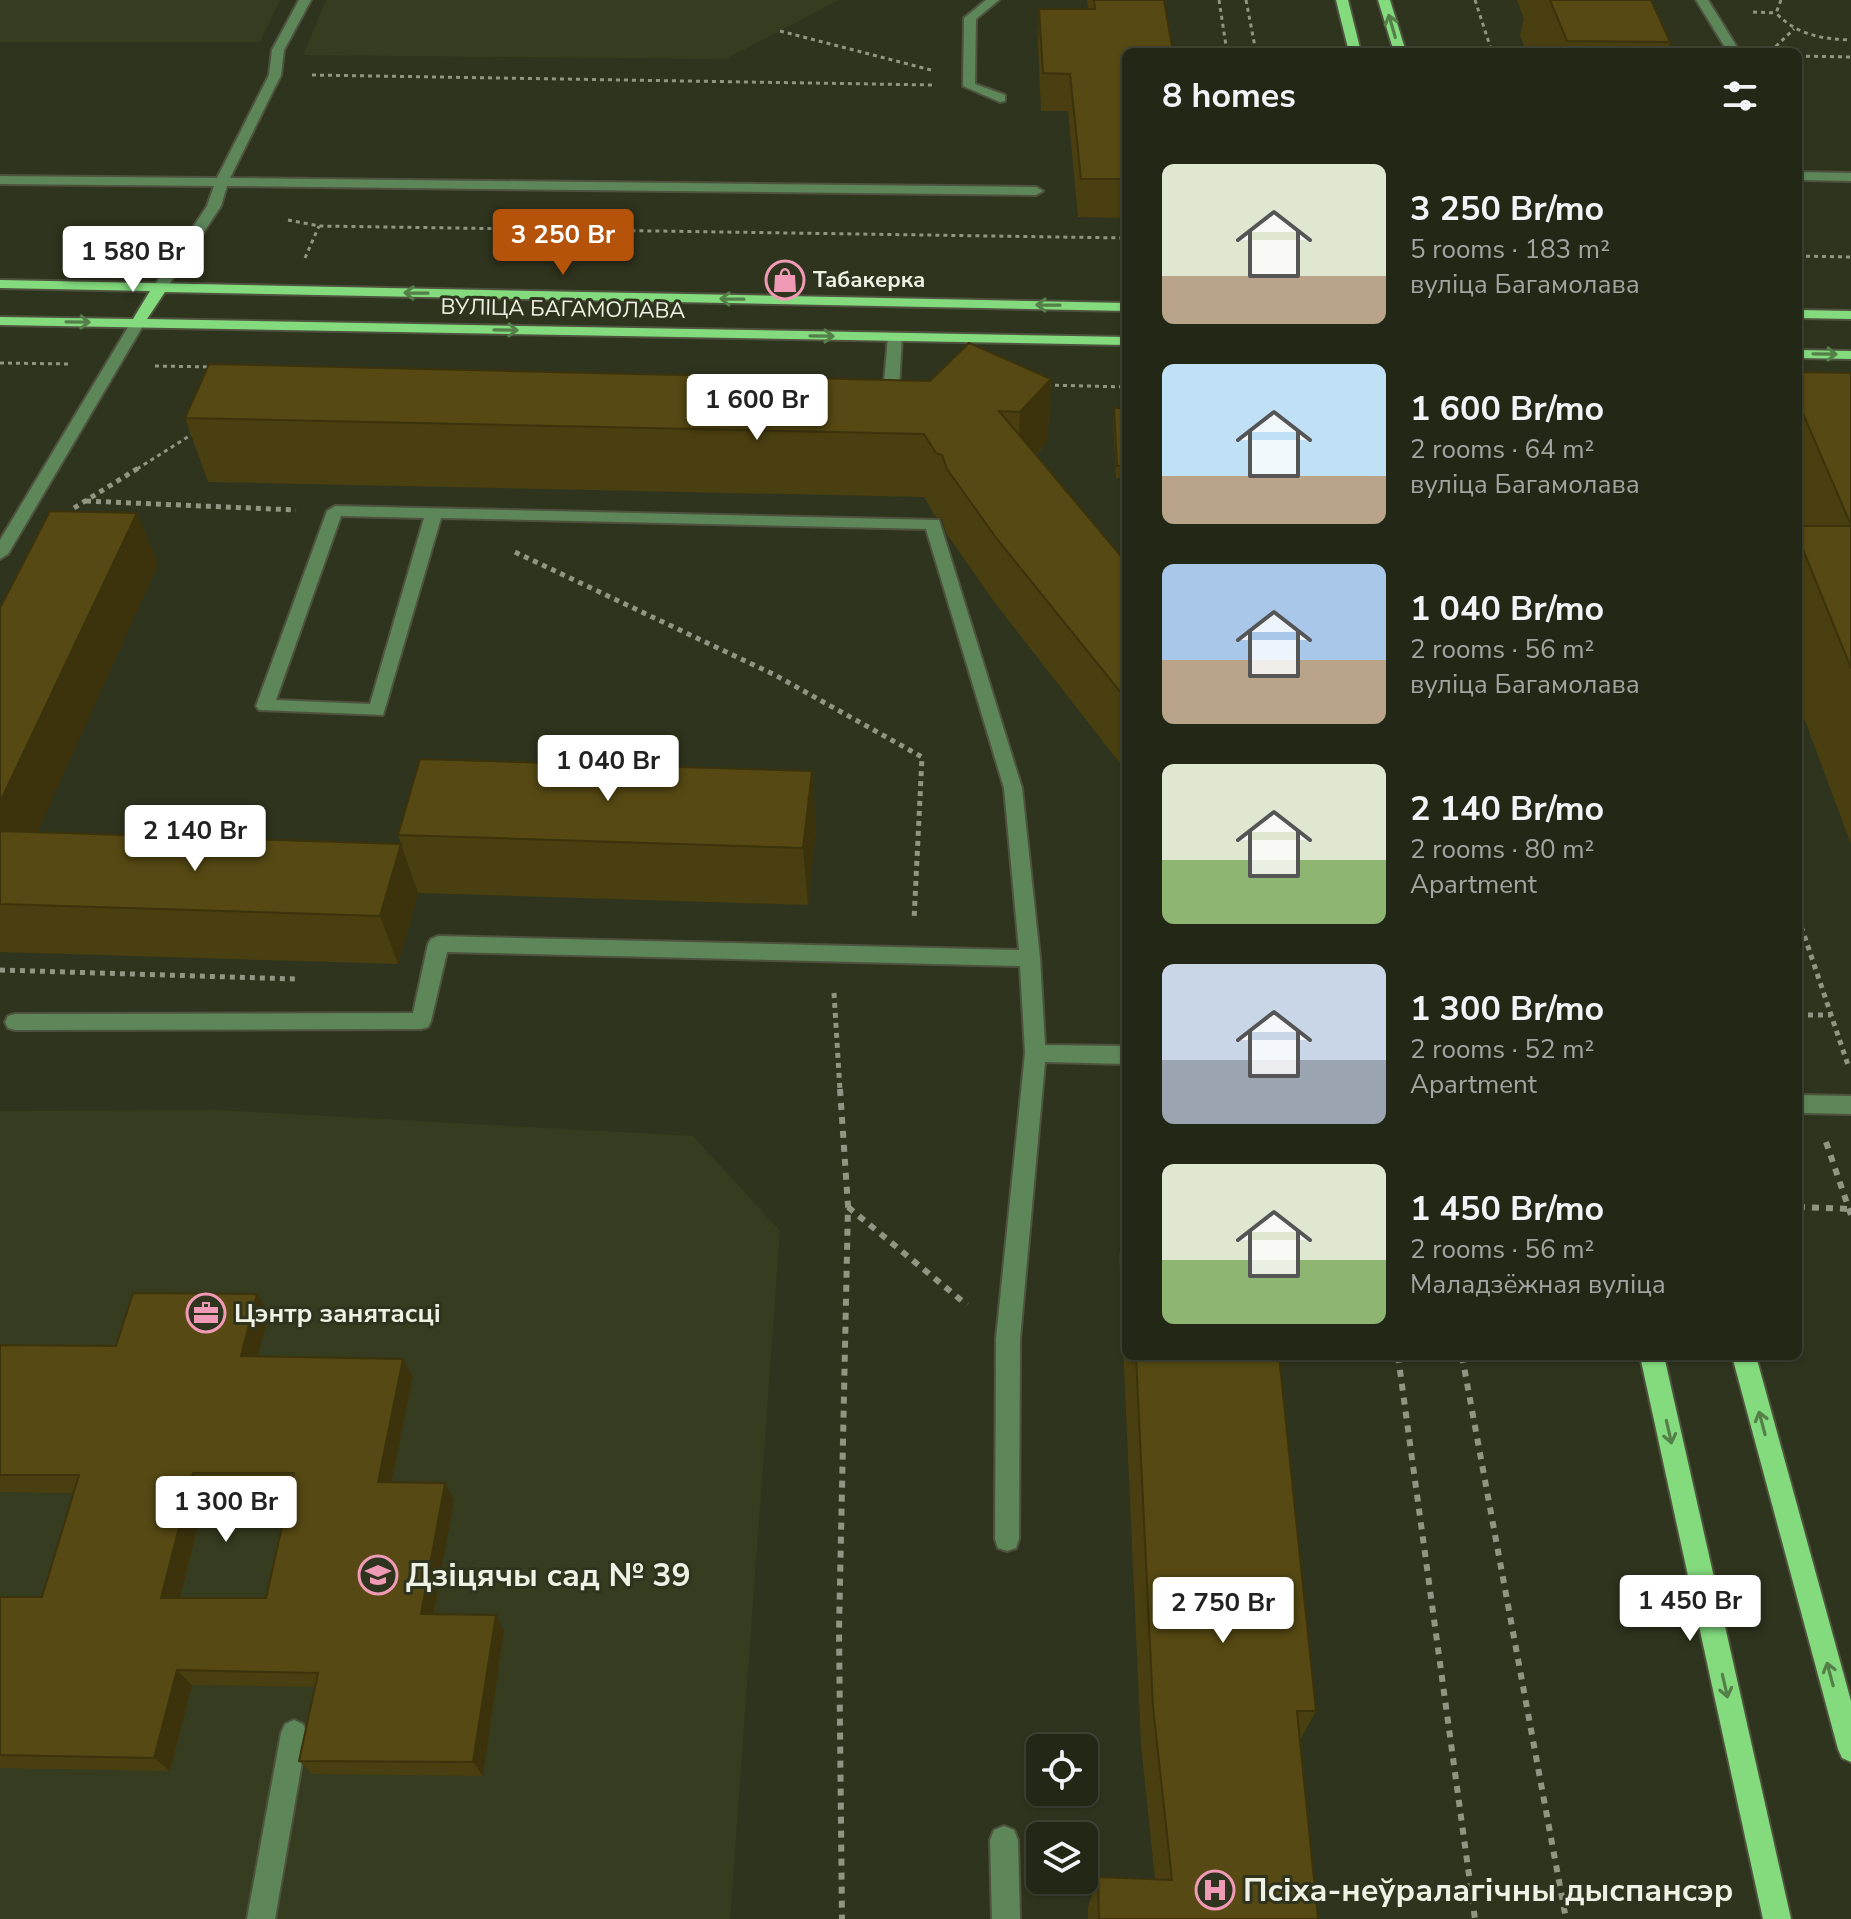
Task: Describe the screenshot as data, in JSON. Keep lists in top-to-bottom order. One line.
{"streets":{"main road":["ВУЛІЦА БАГАМОЛАВА"]},"places":{"shop":["Табакерка"],"office":["Цэнтр занятасці"],"school or university":["Дзіцячы сад № 39"],"hospital":["Псіха-неўралагічны дыспансэр"]},"page":{"heading":"8 homes","list":[{"name":"3 250 Br/mo","note":"5 rooms · 183 m² · вуліца Багамолава"},{"name":"1 600 Br/mo","note":"2 rooms · 64 m² · вуліца Багамолава"},{"name":"1 040 Br/mo","note":"2 rooms · 56 m² · вуліца Багамолава"},{"name":"2 140 Br/mo","note":"2 rooms · 80 m² · Apartment"},{"name":"1 300 Br/mo","note":"2 rooms · 52 m² · Apartment"},{"name":"1 450 Br/mo","note":"2 rooms · 56 m² · Маладзёжная вуліца"}],"price":["3 250 Br","1 580 Br","1 600 Br","1 040 Br","2 140 Br","1 300 Br","1 450 Br","2 750 Br"]}}
